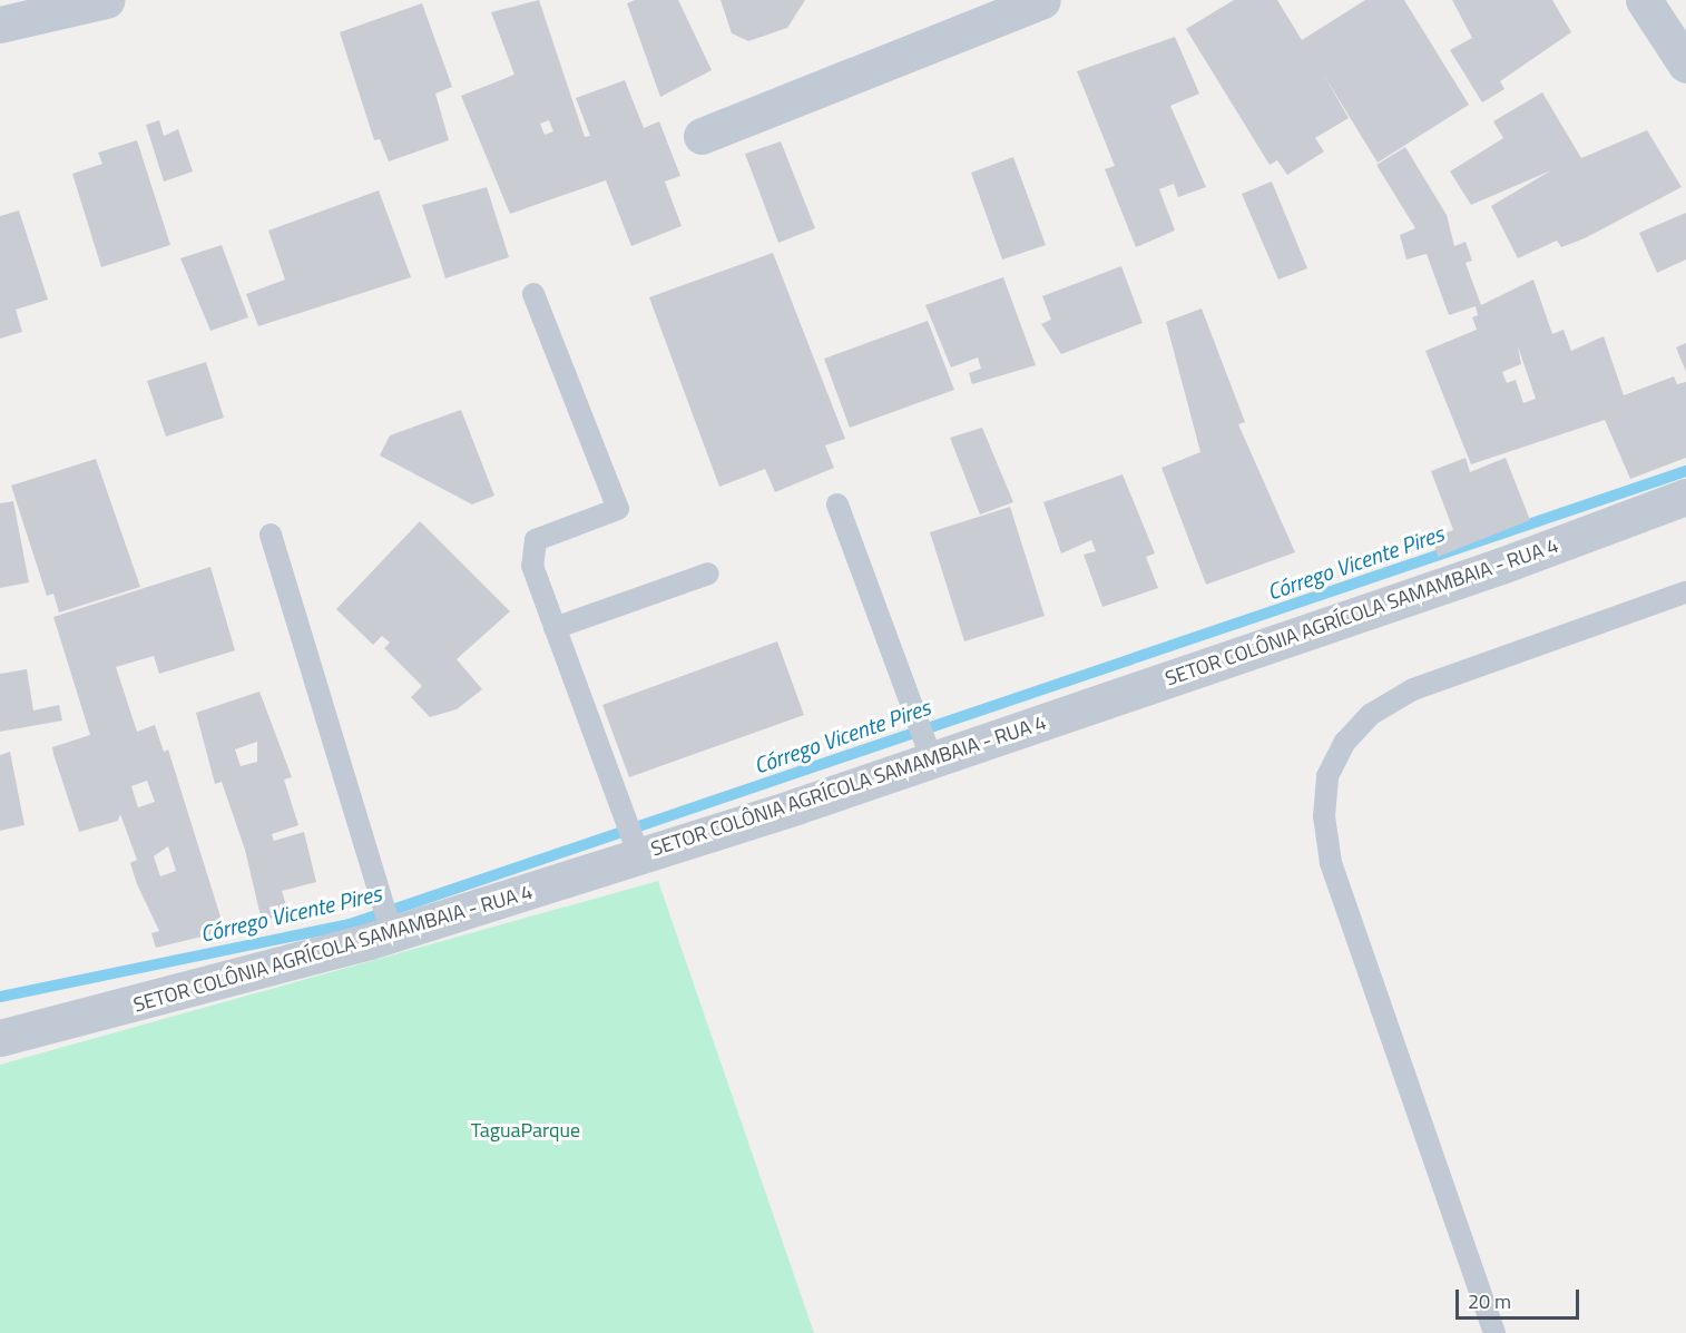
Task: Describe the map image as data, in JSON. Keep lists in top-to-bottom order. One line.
{"streets":{"street":["SETOR COLÔNIA AGRÍCOLA SAMAMBAIA - RUA 4"]},"water":["Córrego Vicente Pires"],"parks":["TaguaParque"],"scale_bar":"20 m"}
